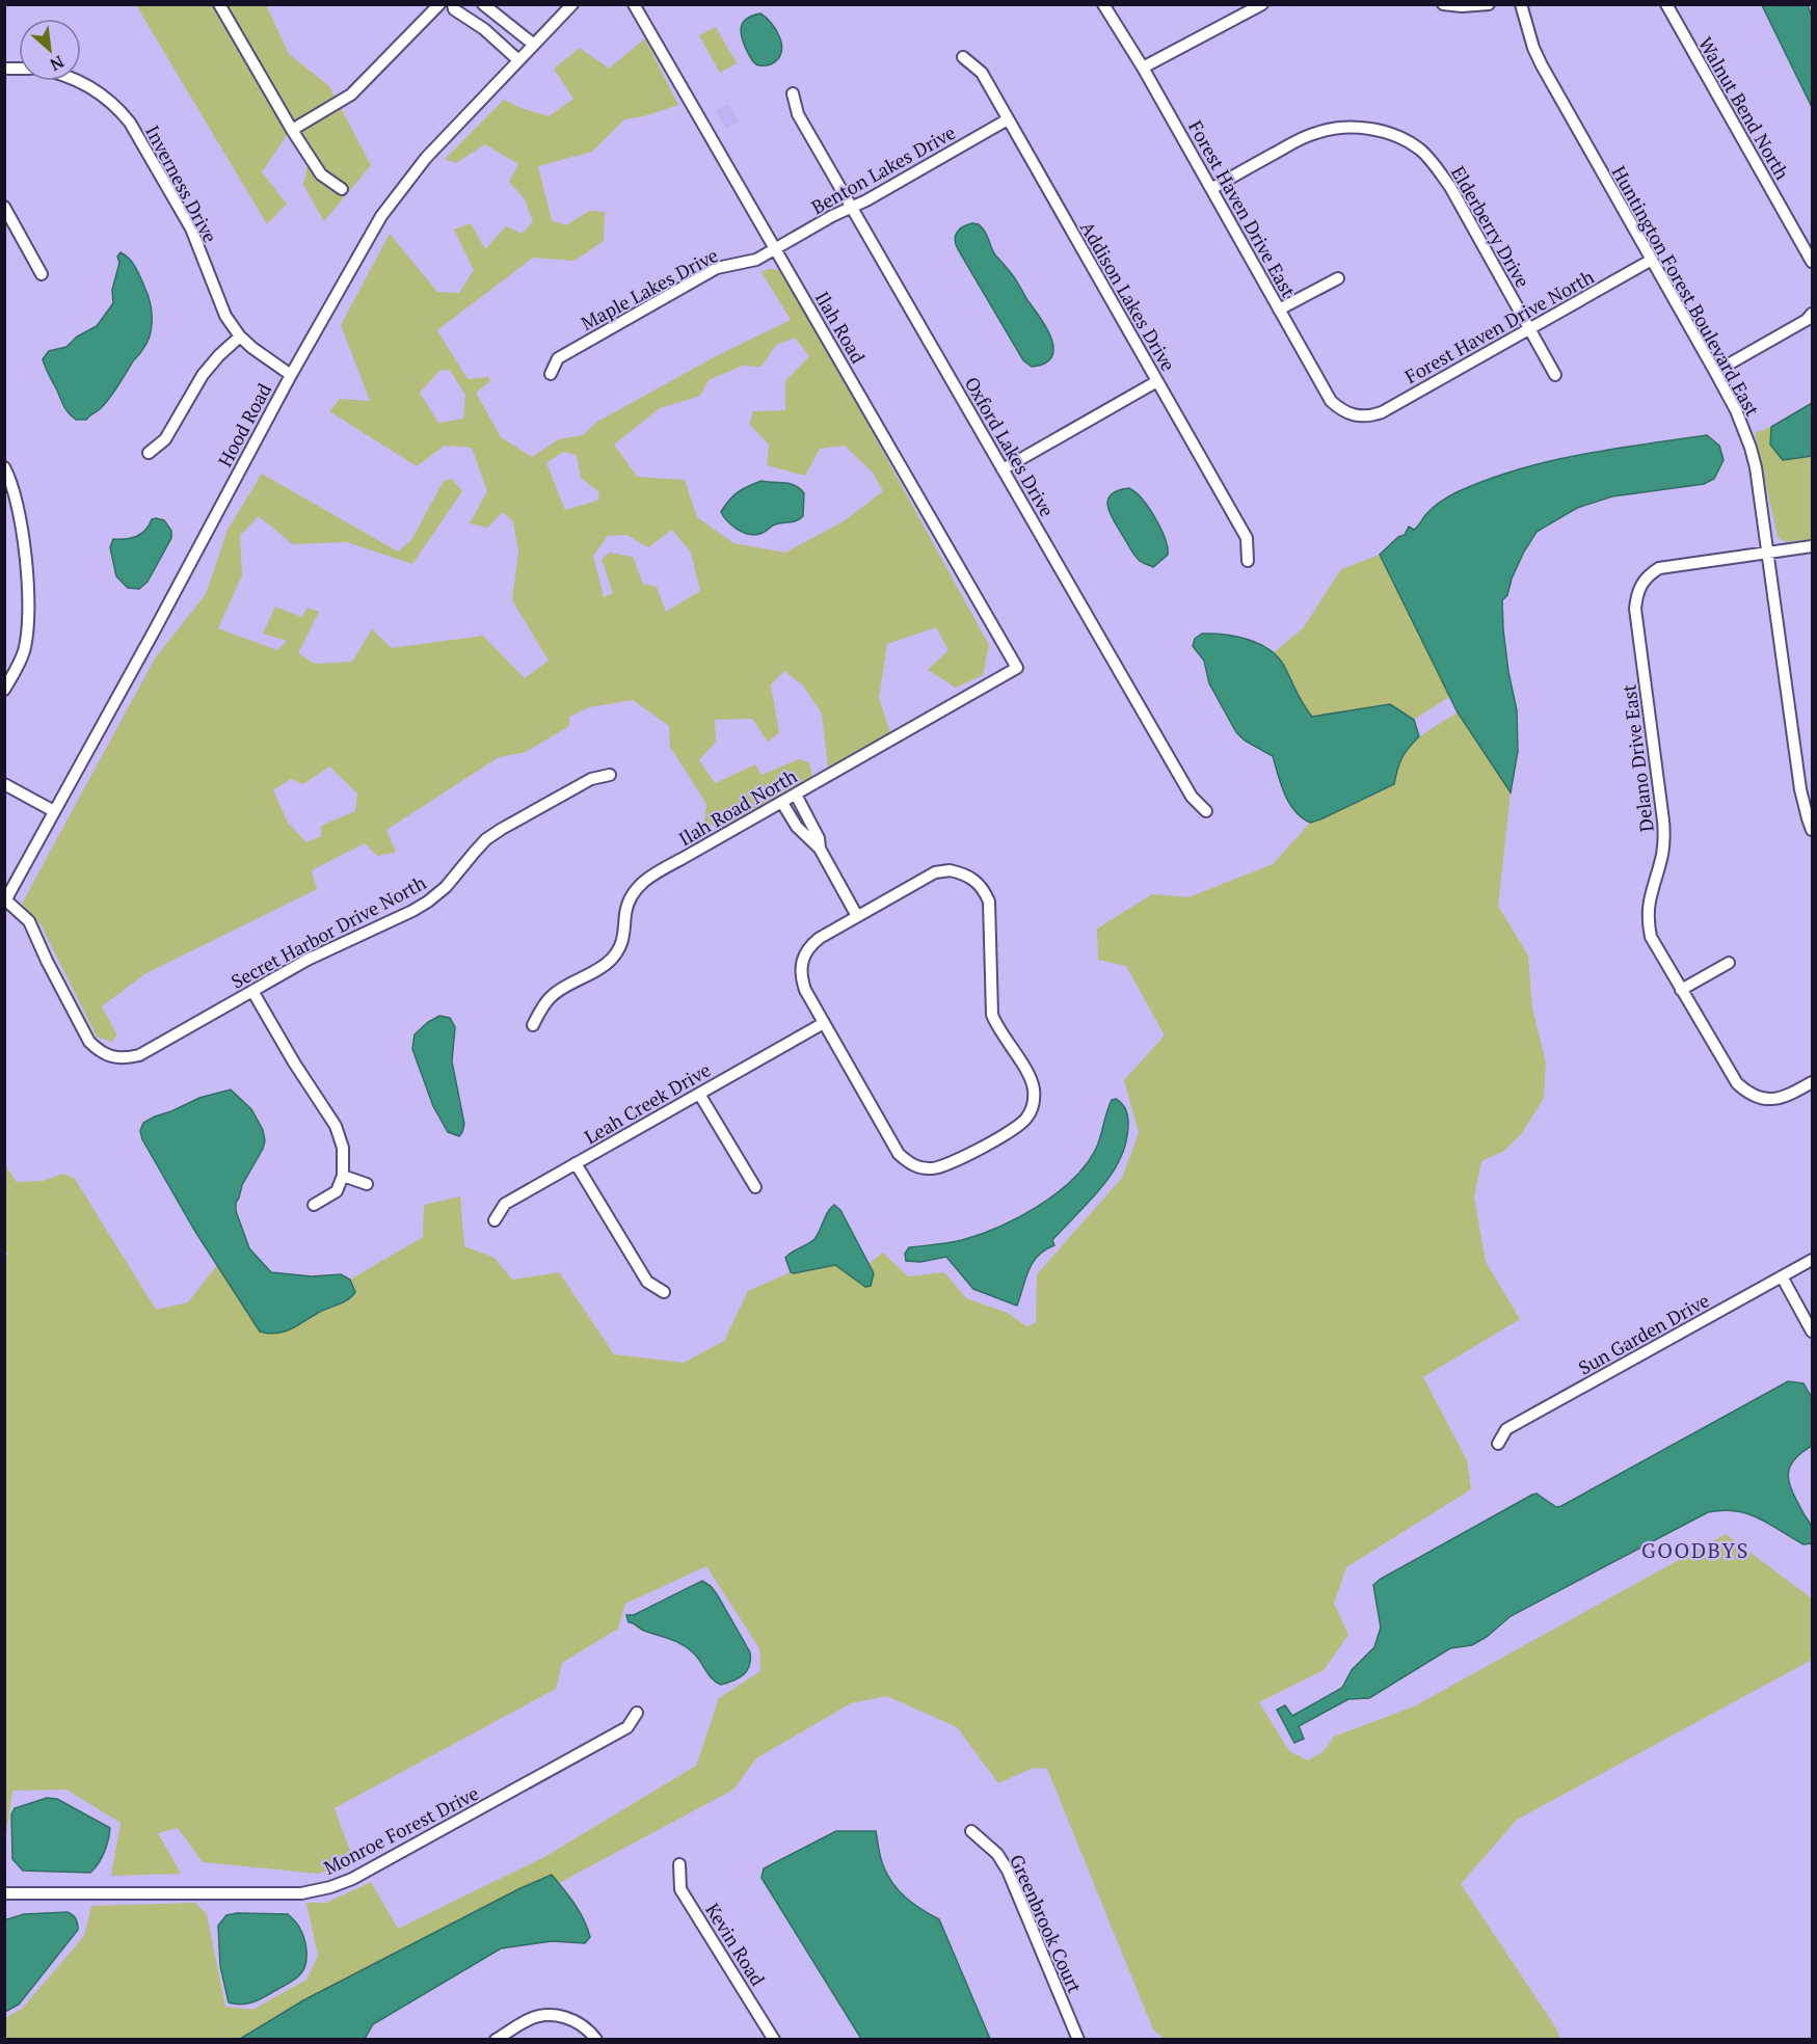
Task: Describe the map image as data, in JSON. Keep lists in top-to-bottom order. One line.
{"streets":{"street":["Walnut Bend North","Benton Lakes Drive","Inverness Drive","Forest Haven Drive East","Elderberry Drive","Maple Lakes Drive","Huntington Forest Boulevard East","Addison Lakes Drive","Forest Haven Drive North","Ilah Road","Hood Road","Oxford Lakes Drive","Delano Drive East","Ilah Road North","Secret Harbor Drive North","Leah Creek Drive","Sun Garden Drive","Monroe Forest Drive","Greenbrook Court","Kevin Road"]},"crossings":[["Benton Lakes Drive","Maple Lakes Drive"],["Benton Lakes Drive","Addison Lakes Drive"],["Benton Lakes Drive","Ilah Road"],["Benton Lakes Drive","Oxford Lakes Drive"],["Inverness Drive","Hood Road"],["Forest Haven Drive East","Elderberry Drive"],["Forest Haven Drive East","Forest Haven Drive North"],["Elderberry Drive","Forest Haven Drive North"],["Maple Lakes Drive","Ilah Road"],["Huntington Forest Boulevard East","Forest Haven Drive North"],["Huntington Forest Boulevard East","Delano Drive East"],["Ilah Road","Ilah Road North"],["Hood Road","Secret Harbor Drive North"]],"districts":["GOODBYS"],"north":"bottom right"}
